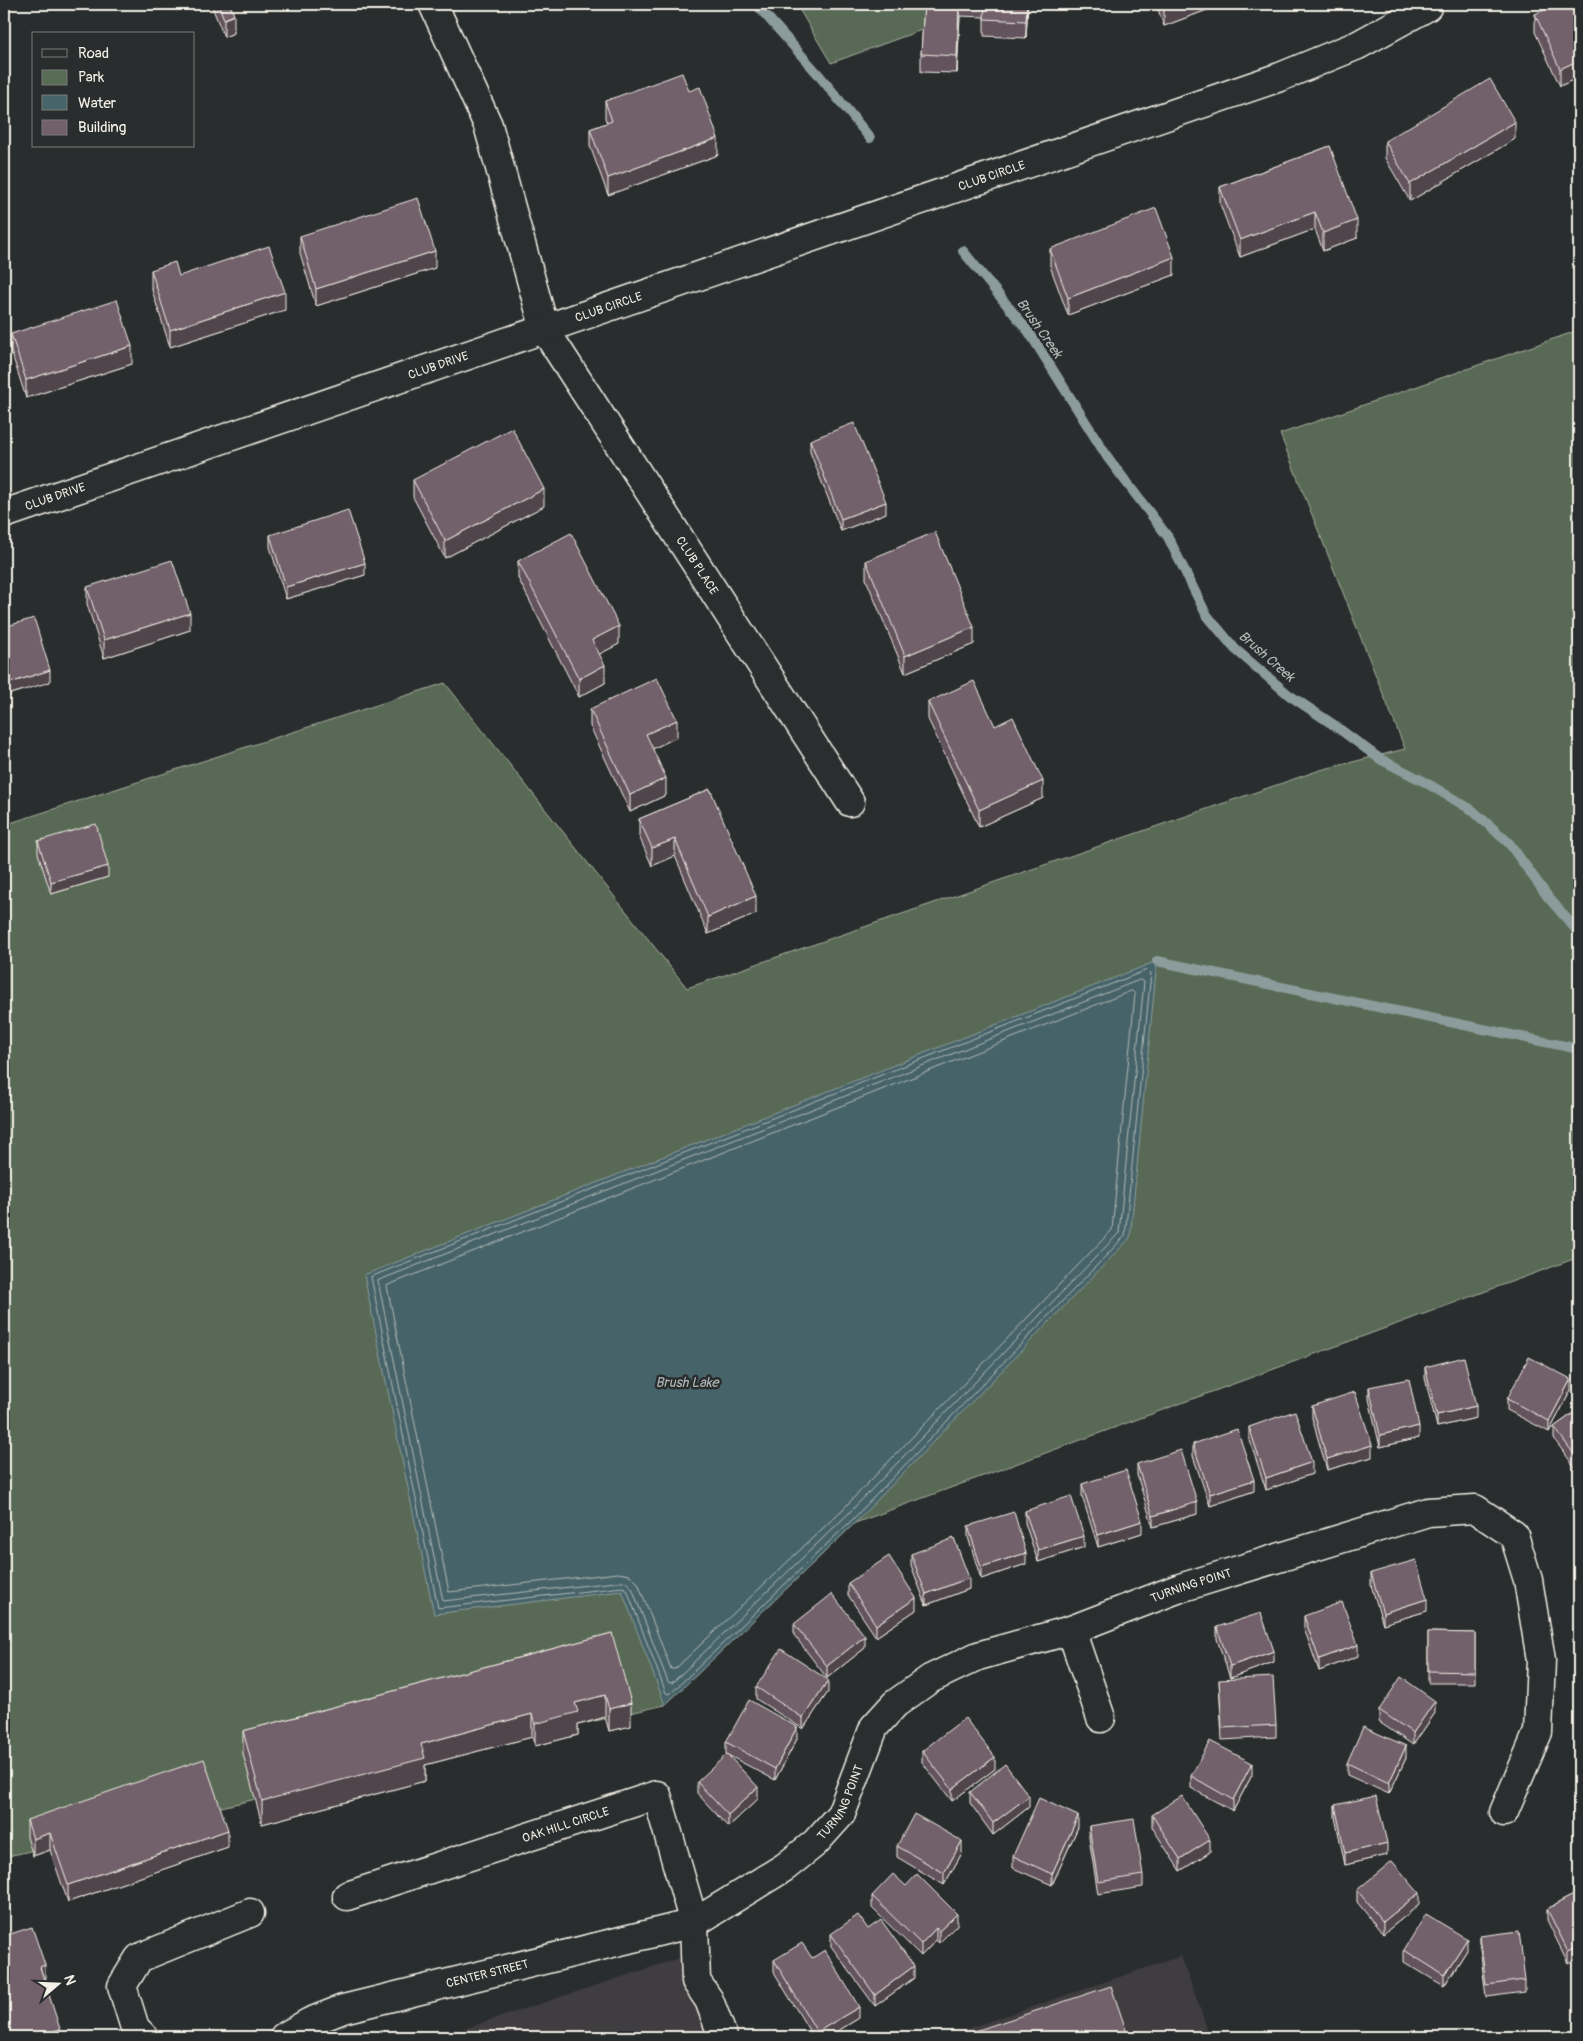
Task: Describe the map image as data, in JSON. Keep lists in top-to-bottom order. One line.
{"streets":{"street":["CLUB CIRCLE","CLUB DRIVE","CLUB PLACE","TURNING POINT","OAK HILL CIRCLE","CENTER STREET"]},"crossings":[["CLUB CIRCLE","CLUB DRIVE"],["CLUB CIRCLE","CLUB PLACE"],["CLUB DRIVE","CLUB PLACE"],["TURNING POINT","OAK HILL CIRCLE"],["TURNING POINT","CENTER STREET"],["OAK HILL CIRCLE","CENTER STREET"]],"water":["Brush Creek","Brush Lake"],"legend":["Road","Park","Water","Building"],"north":"right"}
